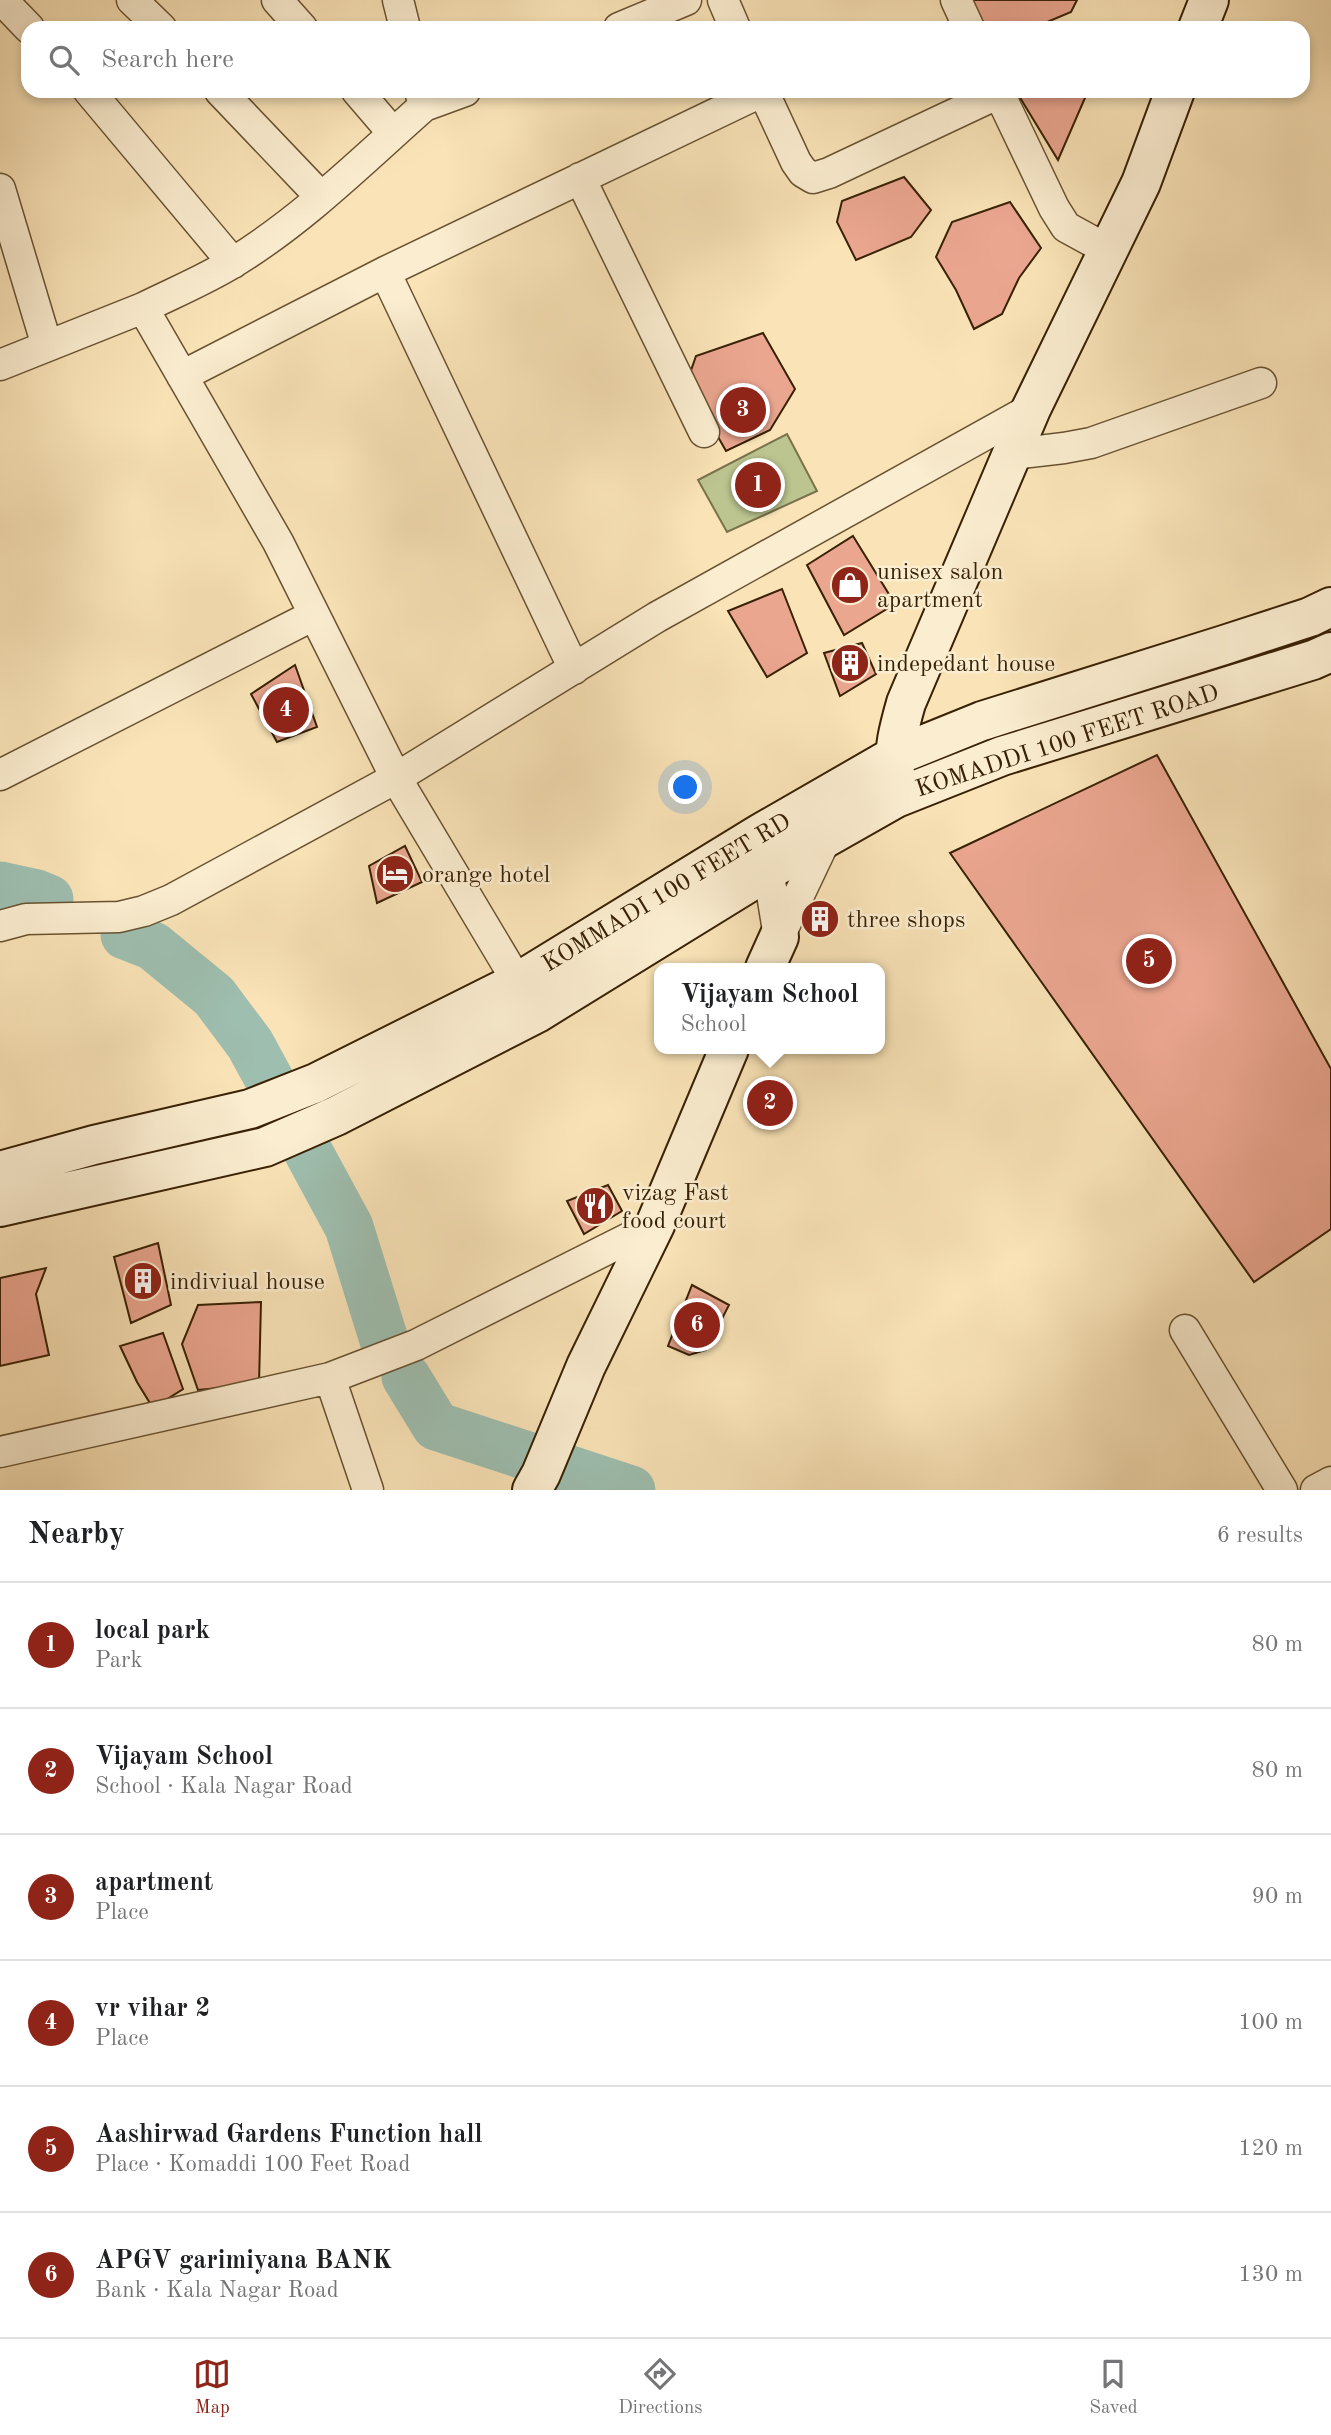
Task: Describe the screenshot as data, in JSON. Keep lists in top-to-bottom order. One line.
{"streets":{"main road":["KOMADDI 100 FEET ROAD","KOMMADI 100 FEET RD"]},"crossings":[["KOMADDI 100 FEET ROAD","KOMMADI 100 FEET RD"]],"places":{"shop":["unisex salon apartment"],"building":["indepedant house","three shops","indiviual house"],"hotel":["orange hotel"],"restaurant":["vizag Fast food court"]},"page":{"search":"Search here","pins":["3","1","4","5","2","6"],"popup":["Vijayam School","School"],"heading":["Nearby","6 results"],"list":[{"mark":"1","name":"local park","note":"Park","value":"80 m"},{"mark":"2","name":"Vijayam School","note":"School · Kala Nagar Road","value":"80 m"},{"mark":"3","name":"apartment","note":"Place","value":"90 m"},{"mark":"4","name":"vr vihar 2","note":"Place","value":"100 m"},{"mark":"5","name":"Aashirwad Gardens Function hall","note":"Place · Komaddi 100 Feet Road","value":"120 m"},{"mark":"6","name":"APGV garimiyana BANK","note":"Bank · Kala Nagar Road","value":"130 m"}],"nav":["Map","Directions","Saved"]}}
